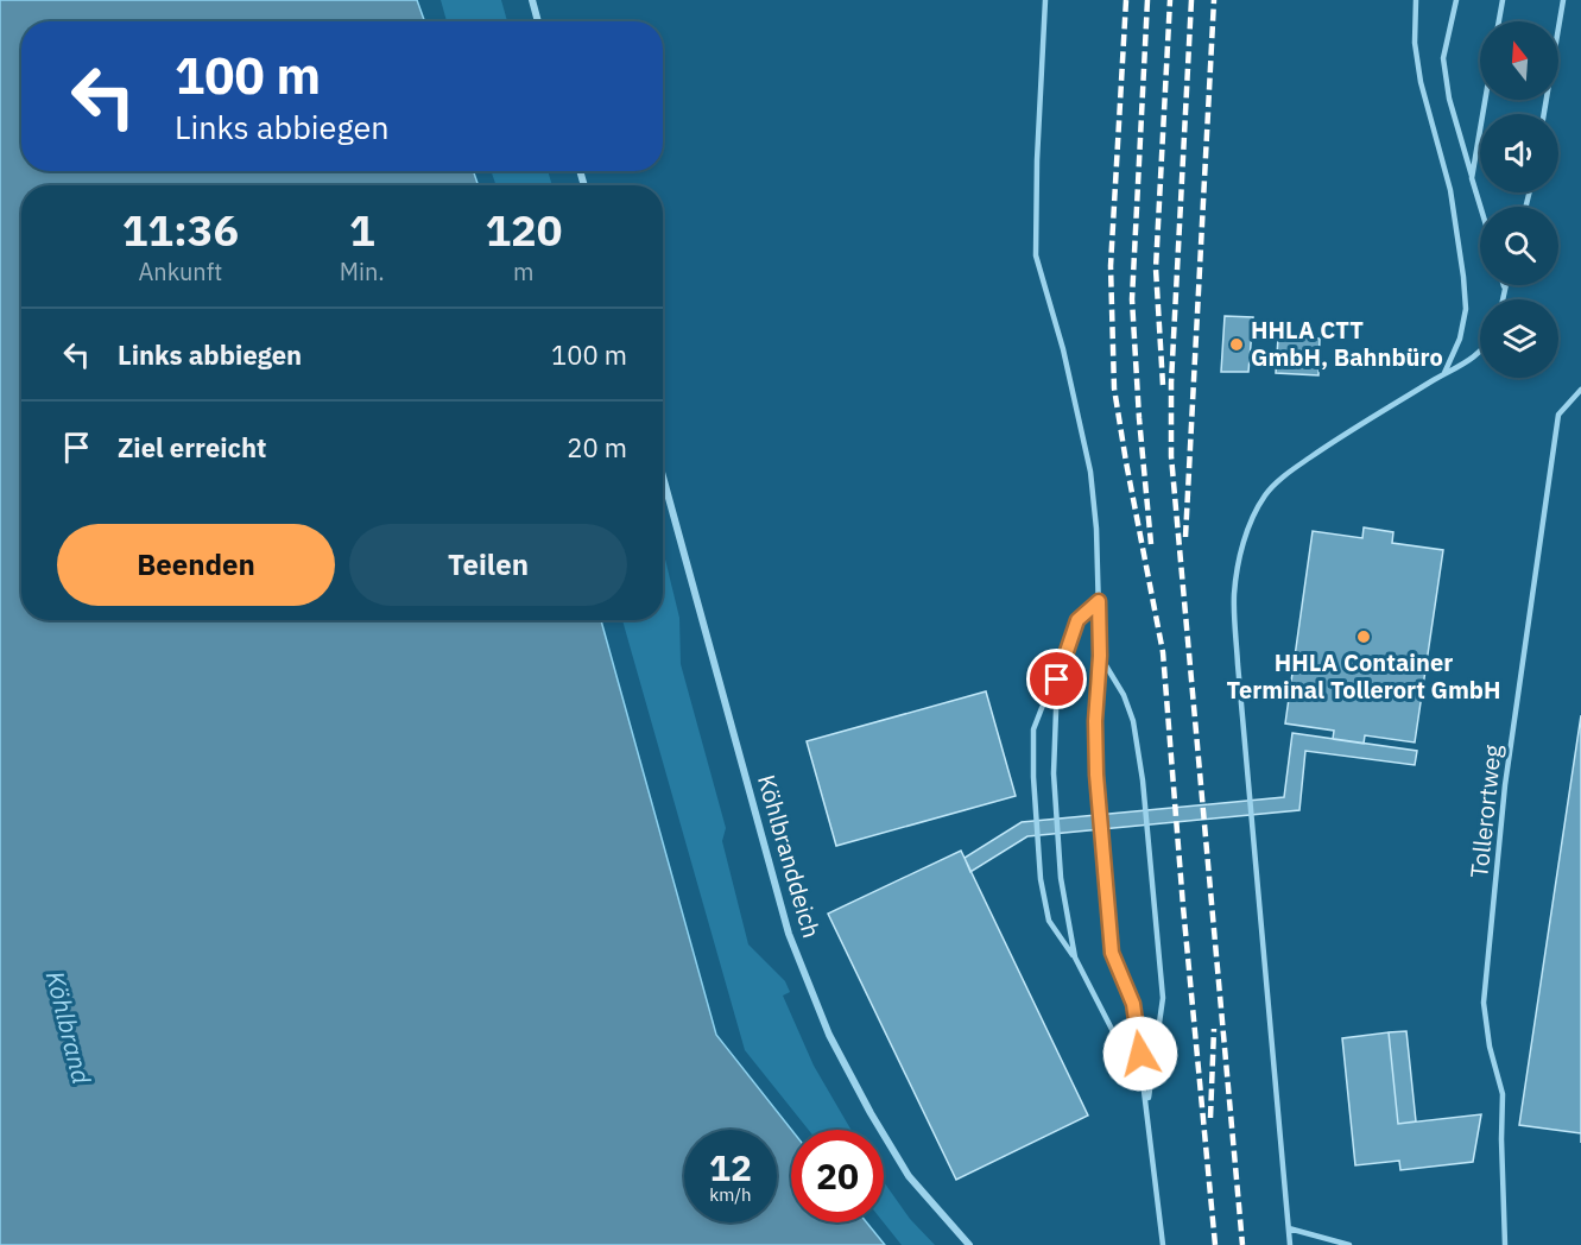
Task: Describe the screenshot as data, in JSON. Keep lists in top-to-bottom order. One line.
{"streets":{"street":["Köhlbranddeich"],"lane":["Tollerortweg"]},"water":["Köhlbrand"],"places":["HHLA CTT GmbH, Bahnbüro","HHLA Container Terminal Tollerort GmbH"],"north":"top","page":{"turn":["100 m","Links abbiegen"],"eta":["11:36","Ankunft","1","Min.","120","m"],"list":[{"name":"Links abbiegen","value":"100 m"},{"name":"Ziel erreicht","value":"20 m"}],"buttons":["Beenden","Teilen"],"speed":"12 km/h","limit":"20"}}
